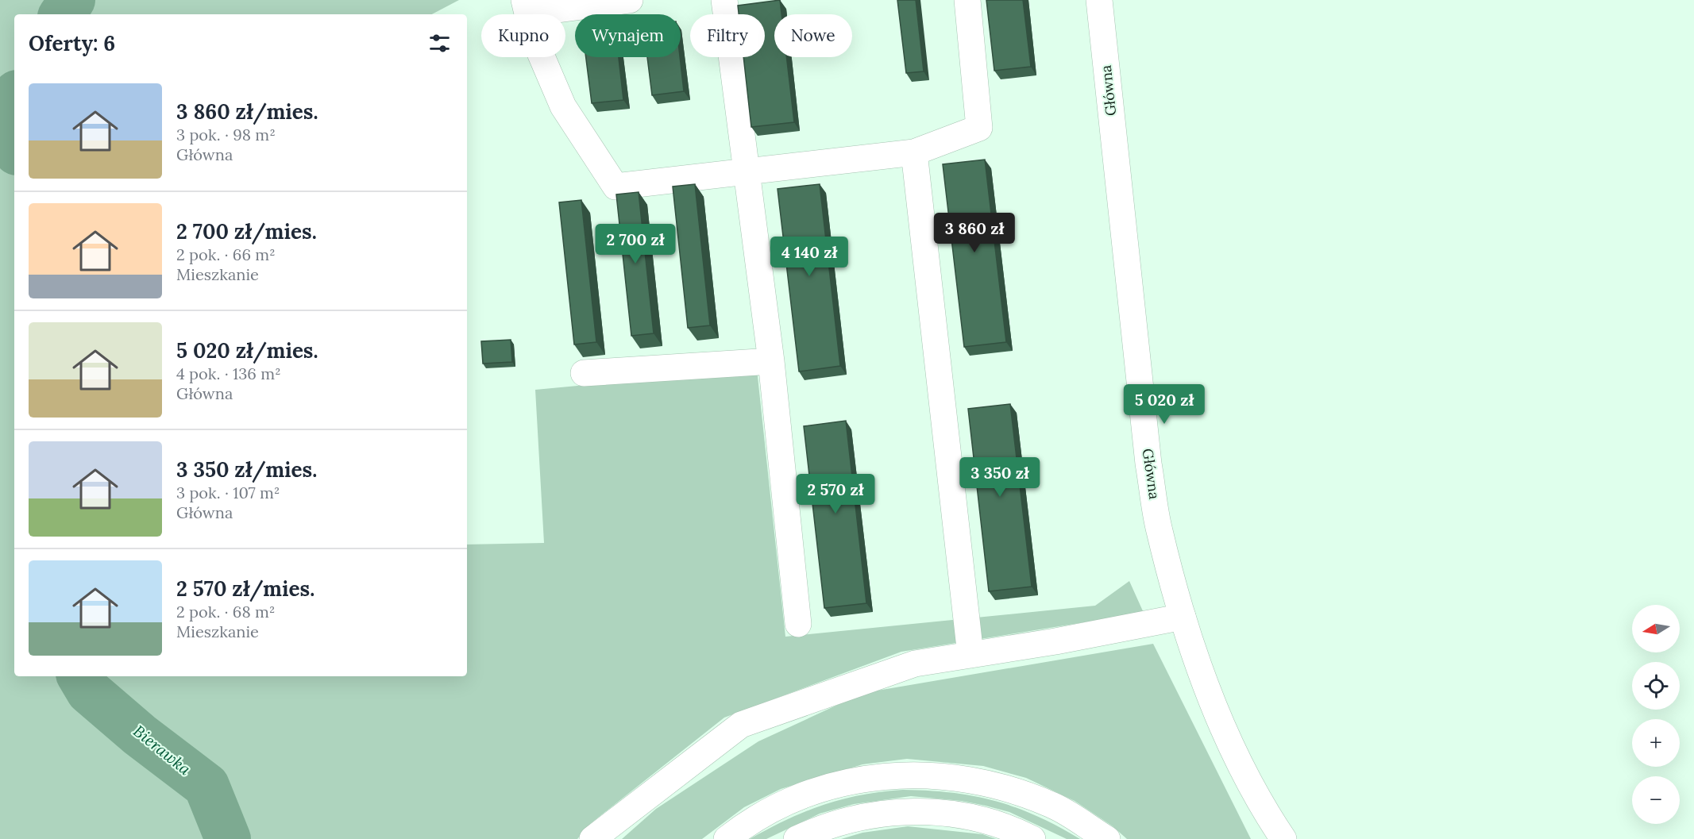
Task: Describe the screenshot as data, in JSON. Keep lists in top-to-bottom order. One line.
{"streets":{"main road":["Główna"]},"water":["Bierawka"],"north":"left","page":{"chip":["Kupno","Wynajem","Filtry","Nowe"],"heading":"Oferty: 6","list":[{"name":"3 860 zł/mies.","note":"3 pok. · 98 m² · Główna"},{"name":"2 700 zł/mies.","note":"2 pok. · 66 m² · Mieszkanie"},{"name":"5 020 zł/mies.","note":"4 pok. · 136 m² · Główna"},{"name":"3 350 zł/mies.","note":"3 pok. · 107 m² · Główna"},{"name":"2 570 zł/mies.","note":"2 pok. · 68 m² · Mieszkanie"}],"price":["3 860 zł","2 700 zł","4 140 zł","5 020 zł","3 350 zł","2 570 zł"],"map_buttons":["+","−"]}}
